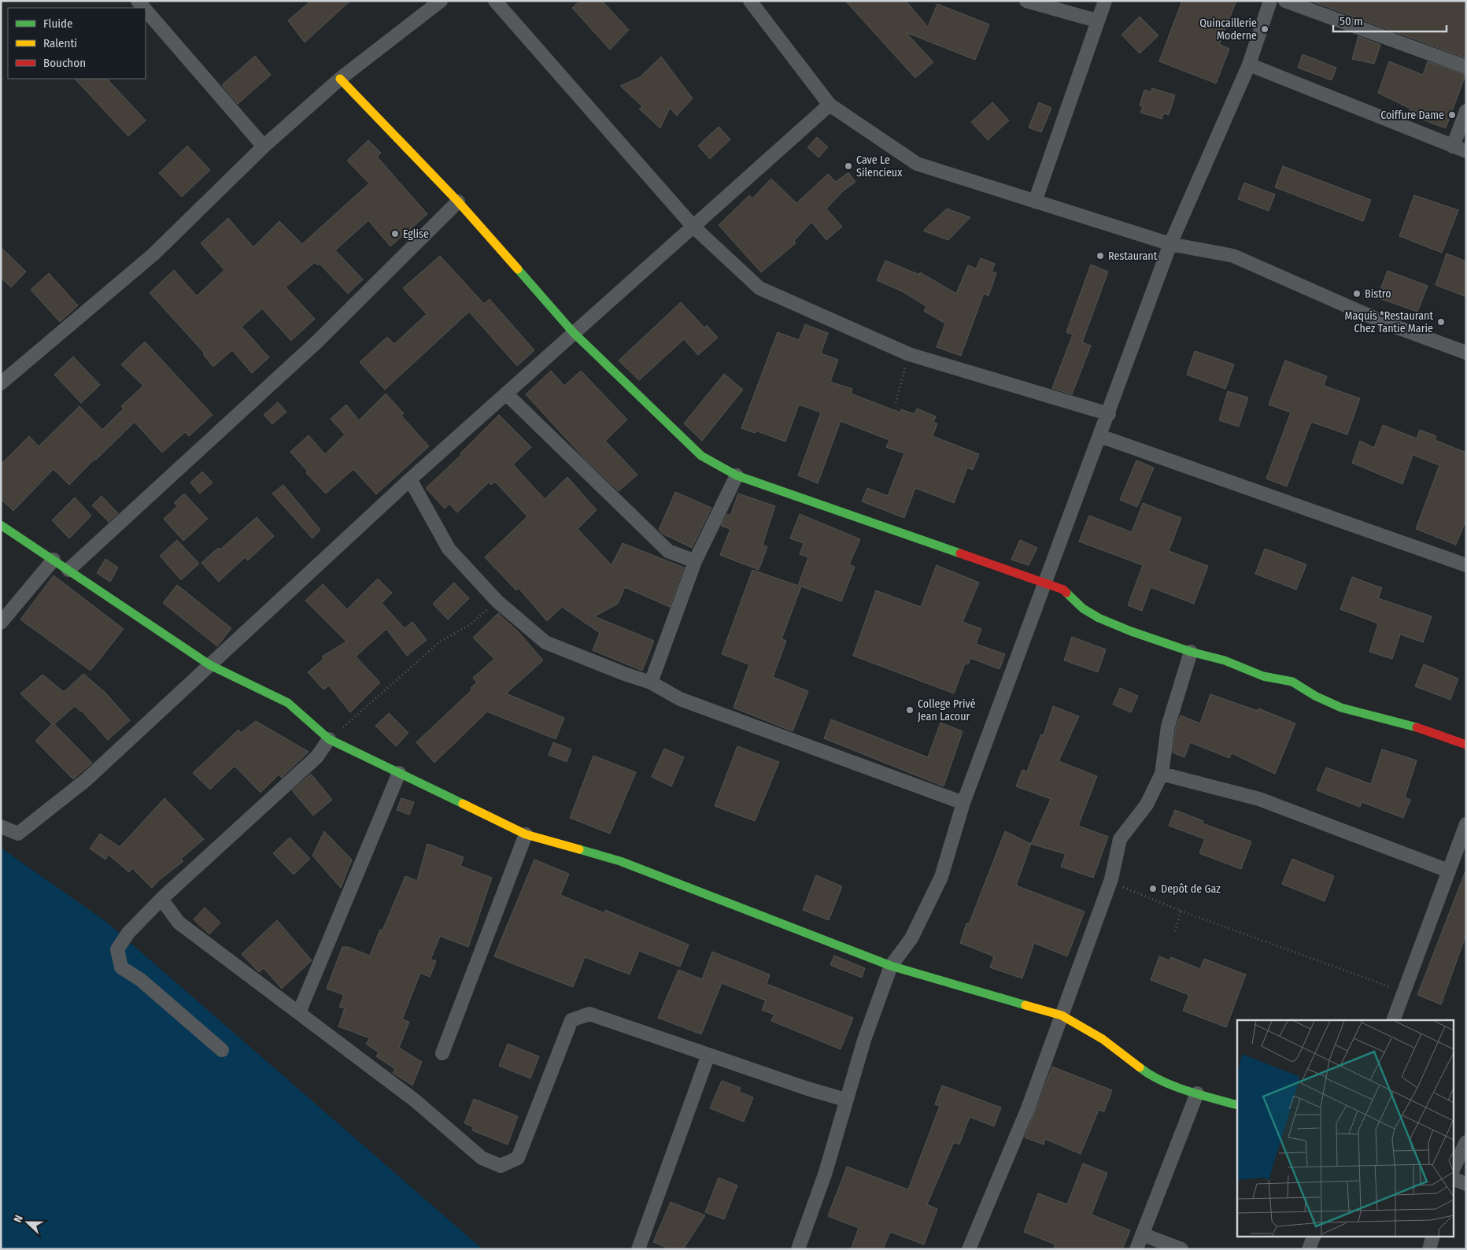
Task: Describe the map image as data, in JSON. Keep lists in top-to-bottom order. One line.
{"places":["Quincaillerie Moderne","Coiffure Dame","Cave Le Silencieux","Eglise","Restaurant","Bistro","Maquis *Restaurant Chez Tantie Marie","College Privé Jean Lacour","Depôt de Gaz"],"legend":["Fluide","Ralenti","Bouchon"],"scale_bar":"50 m","north":"left"}
